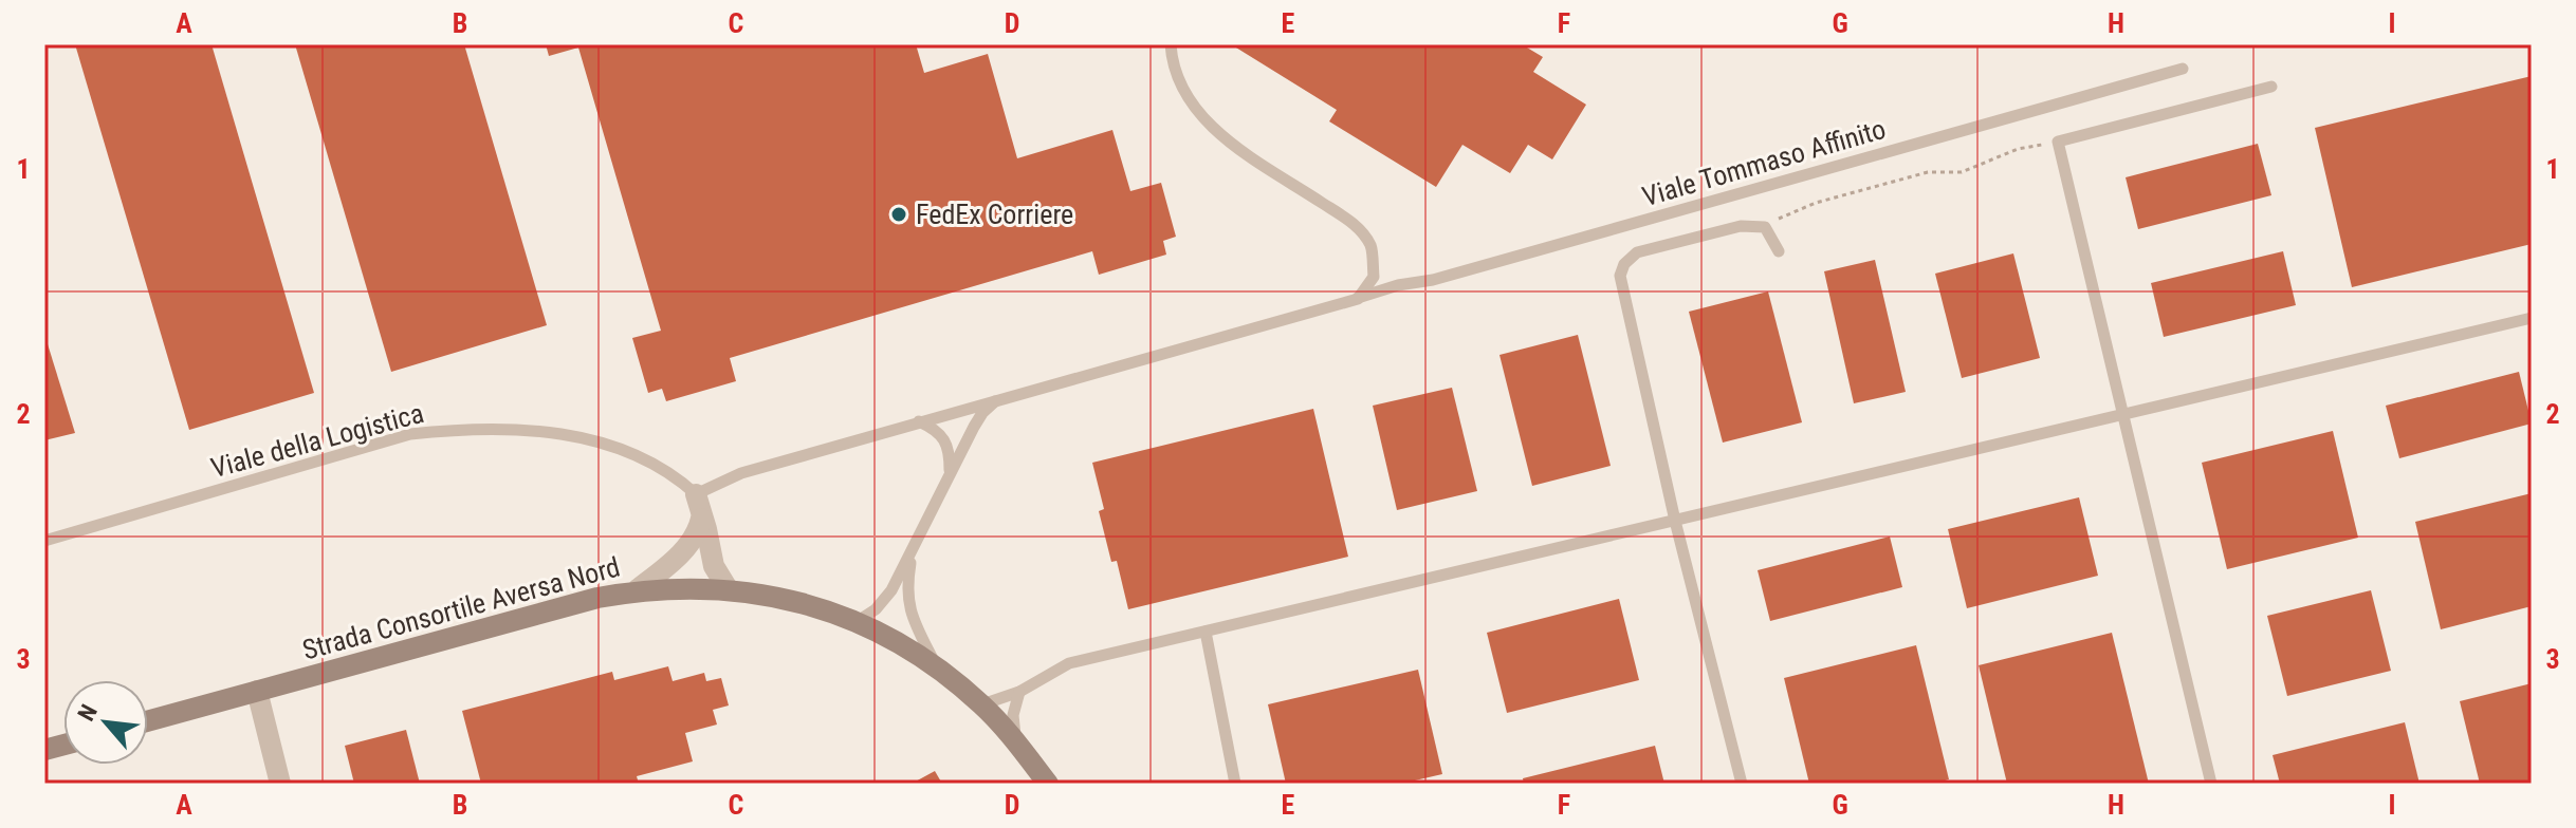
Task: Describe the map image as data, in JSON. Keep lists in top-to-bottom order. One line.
{"streets":{"street":["Strada Consortile Aversa Nord"],"lane":["Viale Tommaso Affinito","Viale della Logistica"]},"crossings":[["Viale Tommaso Affinito","Viale della Logistica"]],"places":["FedEx Corriere"],"north":"top left","grid":{"columns":["A","B","C","D","E","F","G","H","I"],"rows":["1","2","3"]}}
